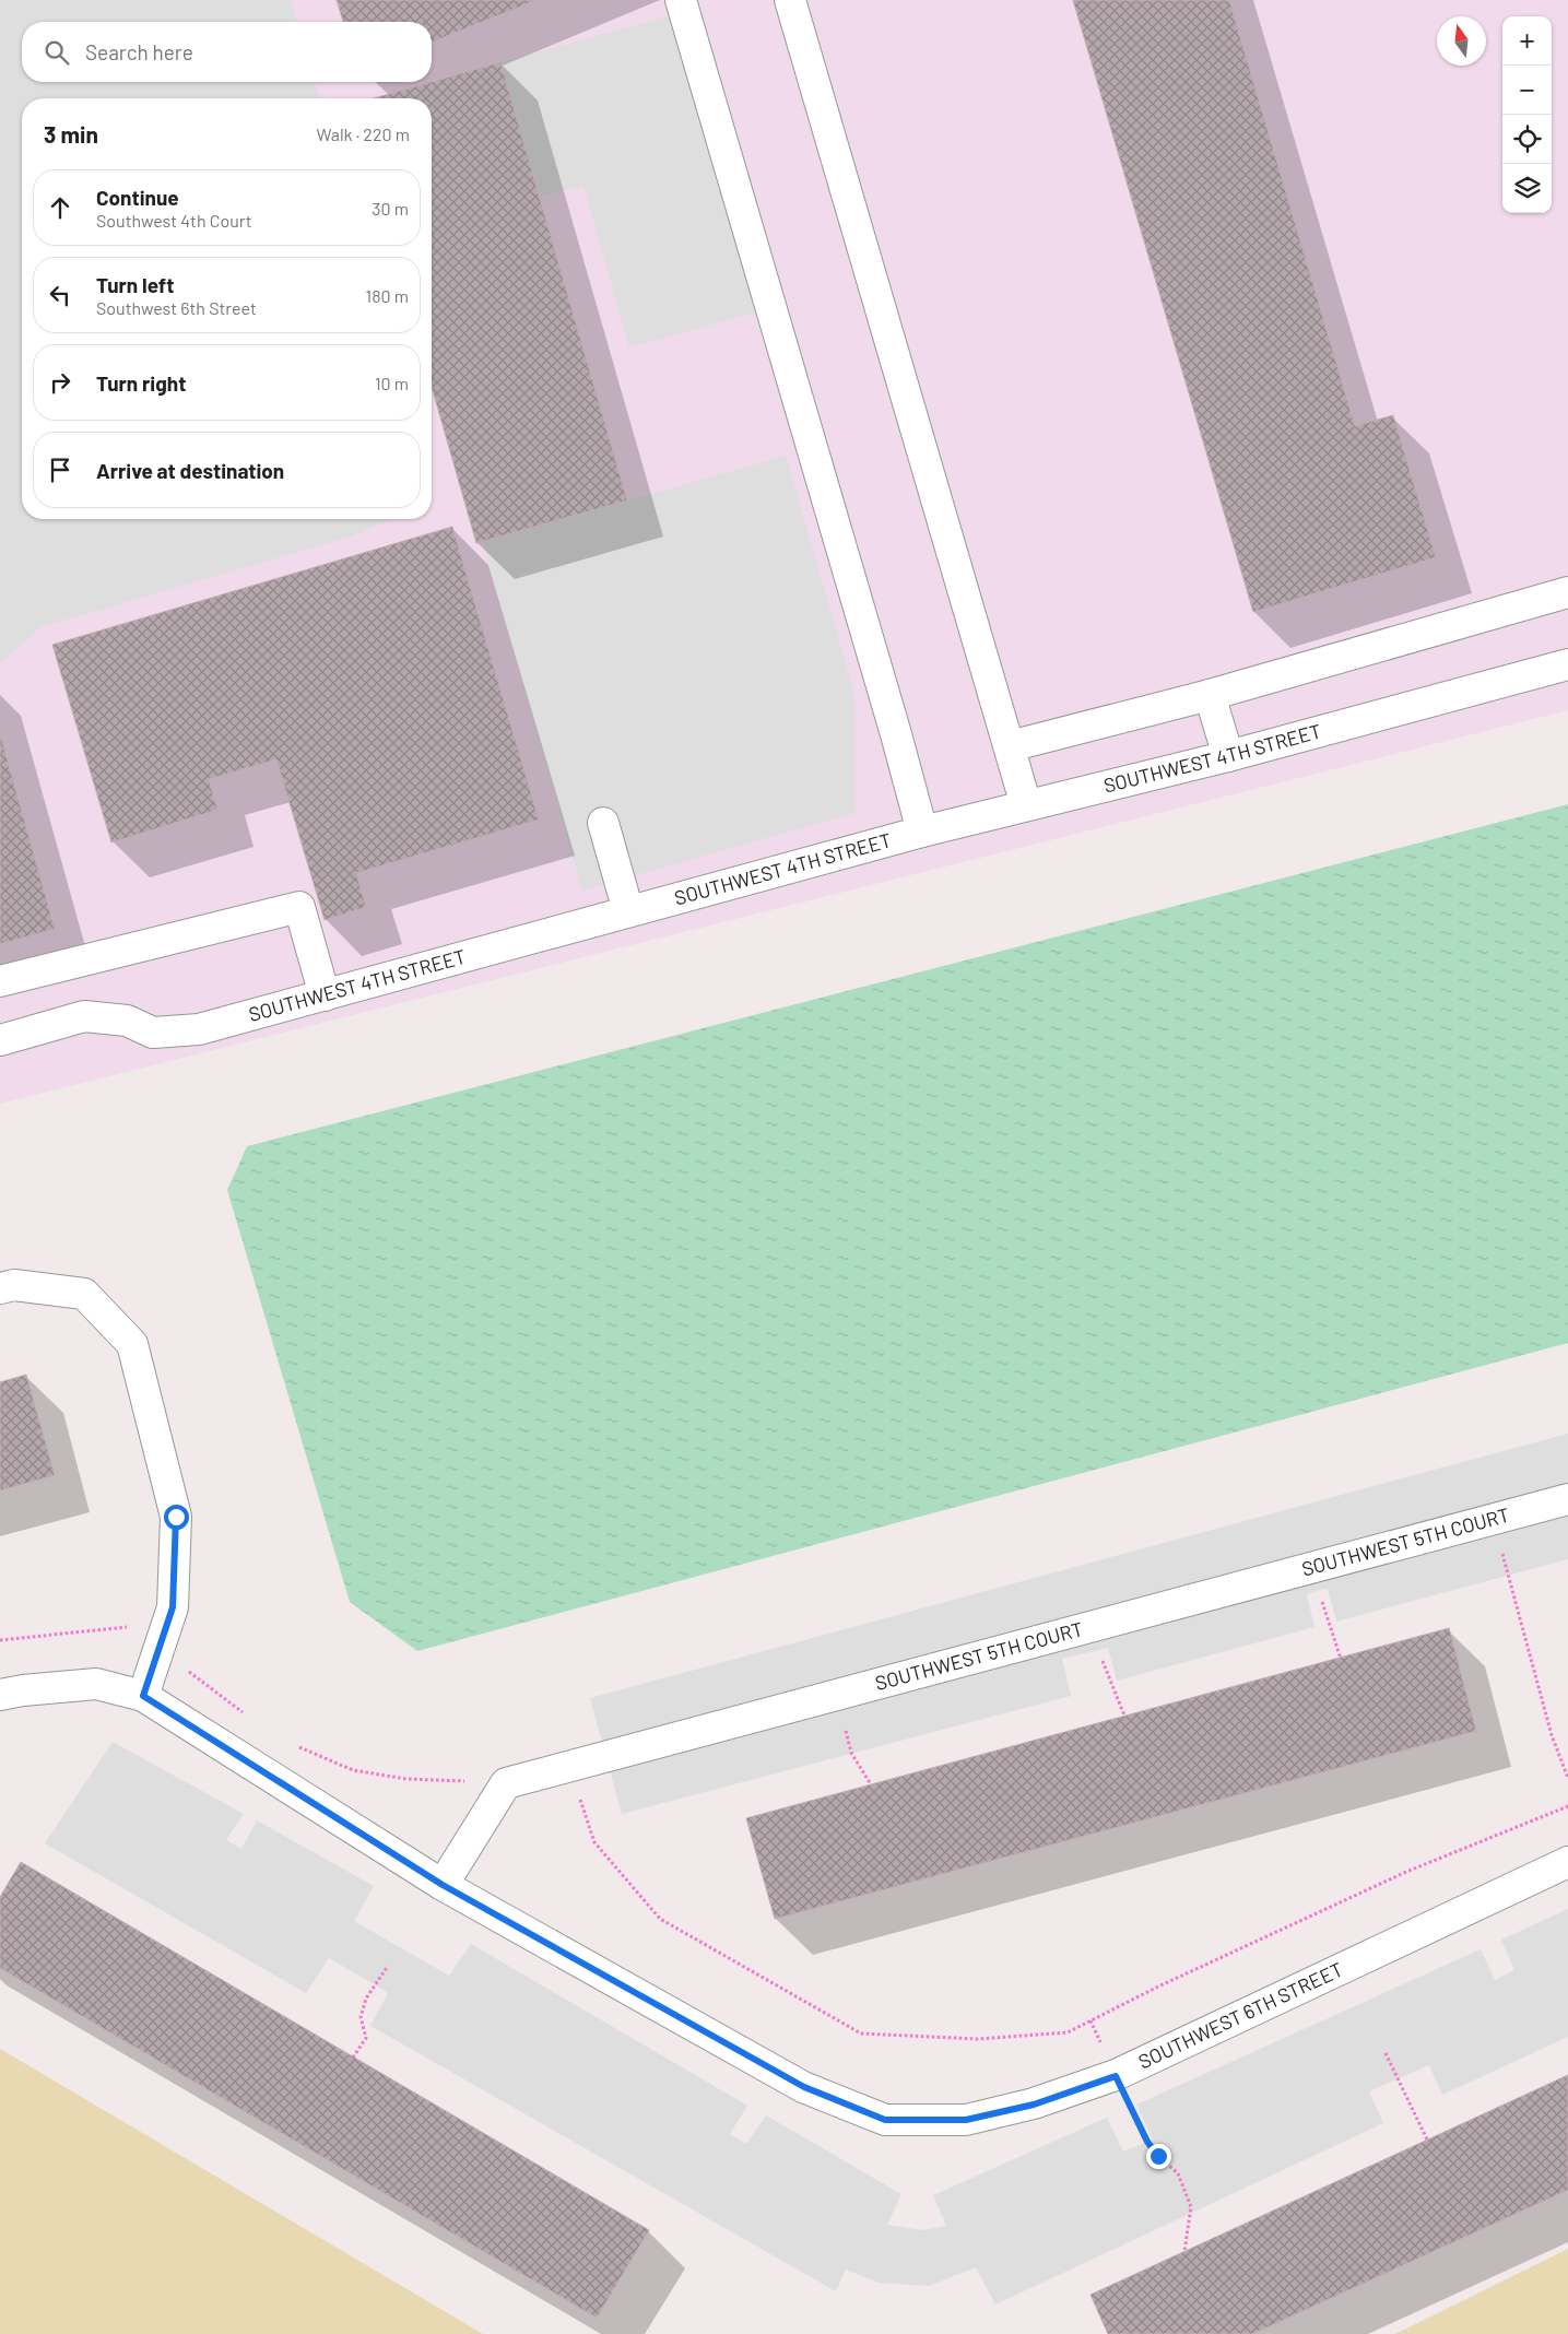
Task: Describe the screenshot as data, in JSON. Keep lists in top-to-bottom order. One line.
{"streets":{"street":["SOUTHWEST 4TH STREET","SOUTHWEST 5TH COURT","SOUTHWEST 6TH STREET"]},"north":"top","page":{"map_buttons":["+","−"],"search":"Search here","heading":["3 min","Walk · 220 m"],"list":[["Continue","Southwest 4th Court","30 m"],["Turn left","Southwest 6th Street","180 m"],["Turn right","10 m"],"Arrive at destination"]}}
